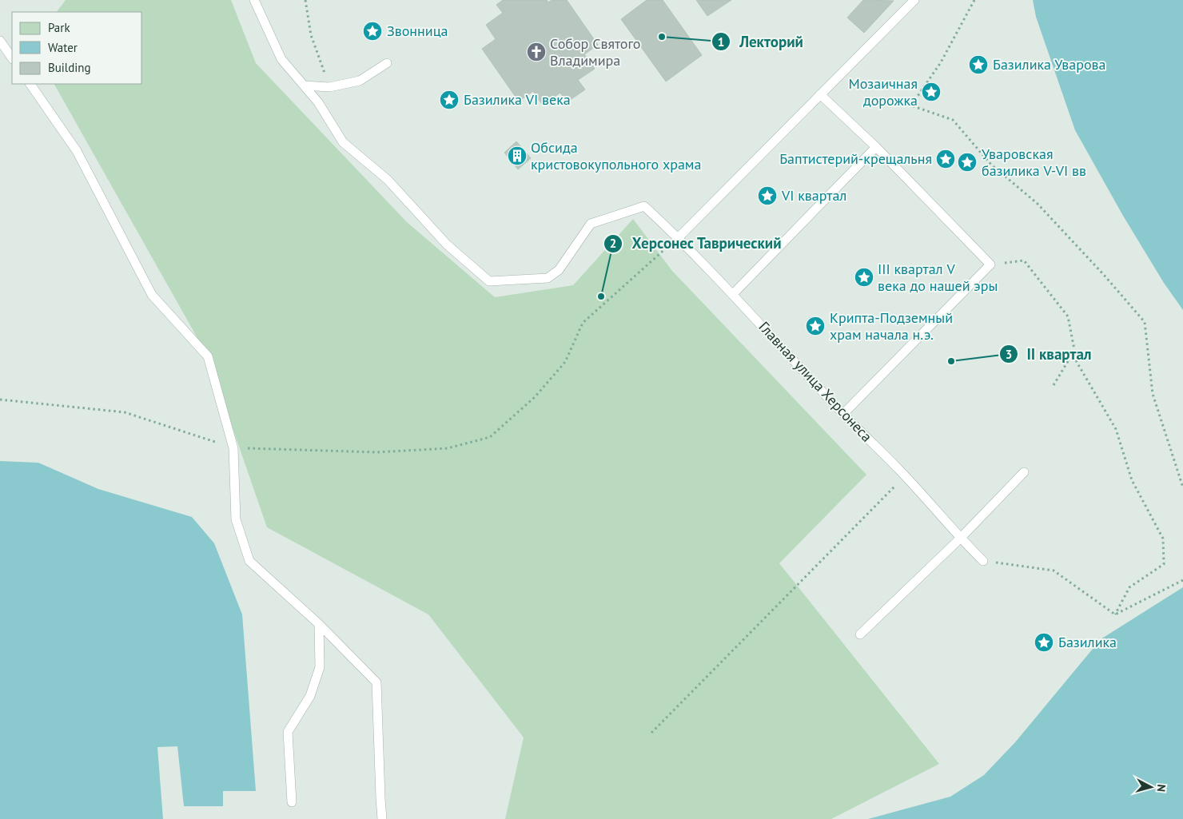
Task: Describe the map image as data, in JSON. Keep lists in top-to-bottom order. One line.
{"streets":{"lane":["Главная улица Херсонеса"]},"places":{"place":["Звонница","Базилика Уварова","Мозаичная дорожка","Базилика VI века","Баптистерий-крещальня","Уваровская базилика V-VI вв","VI квартал","III квартал V века до нашей эры","Крипта-Подземный храм начала н.э.","Базилика"],"other":["Лекторий","Херсонес Таврический","II квартал"],"church":["Собор Святого Владимира"],"building":["Обсида кристовокупольного храма"]},"legend":["Park","Water","Building"],"north":"right"}
